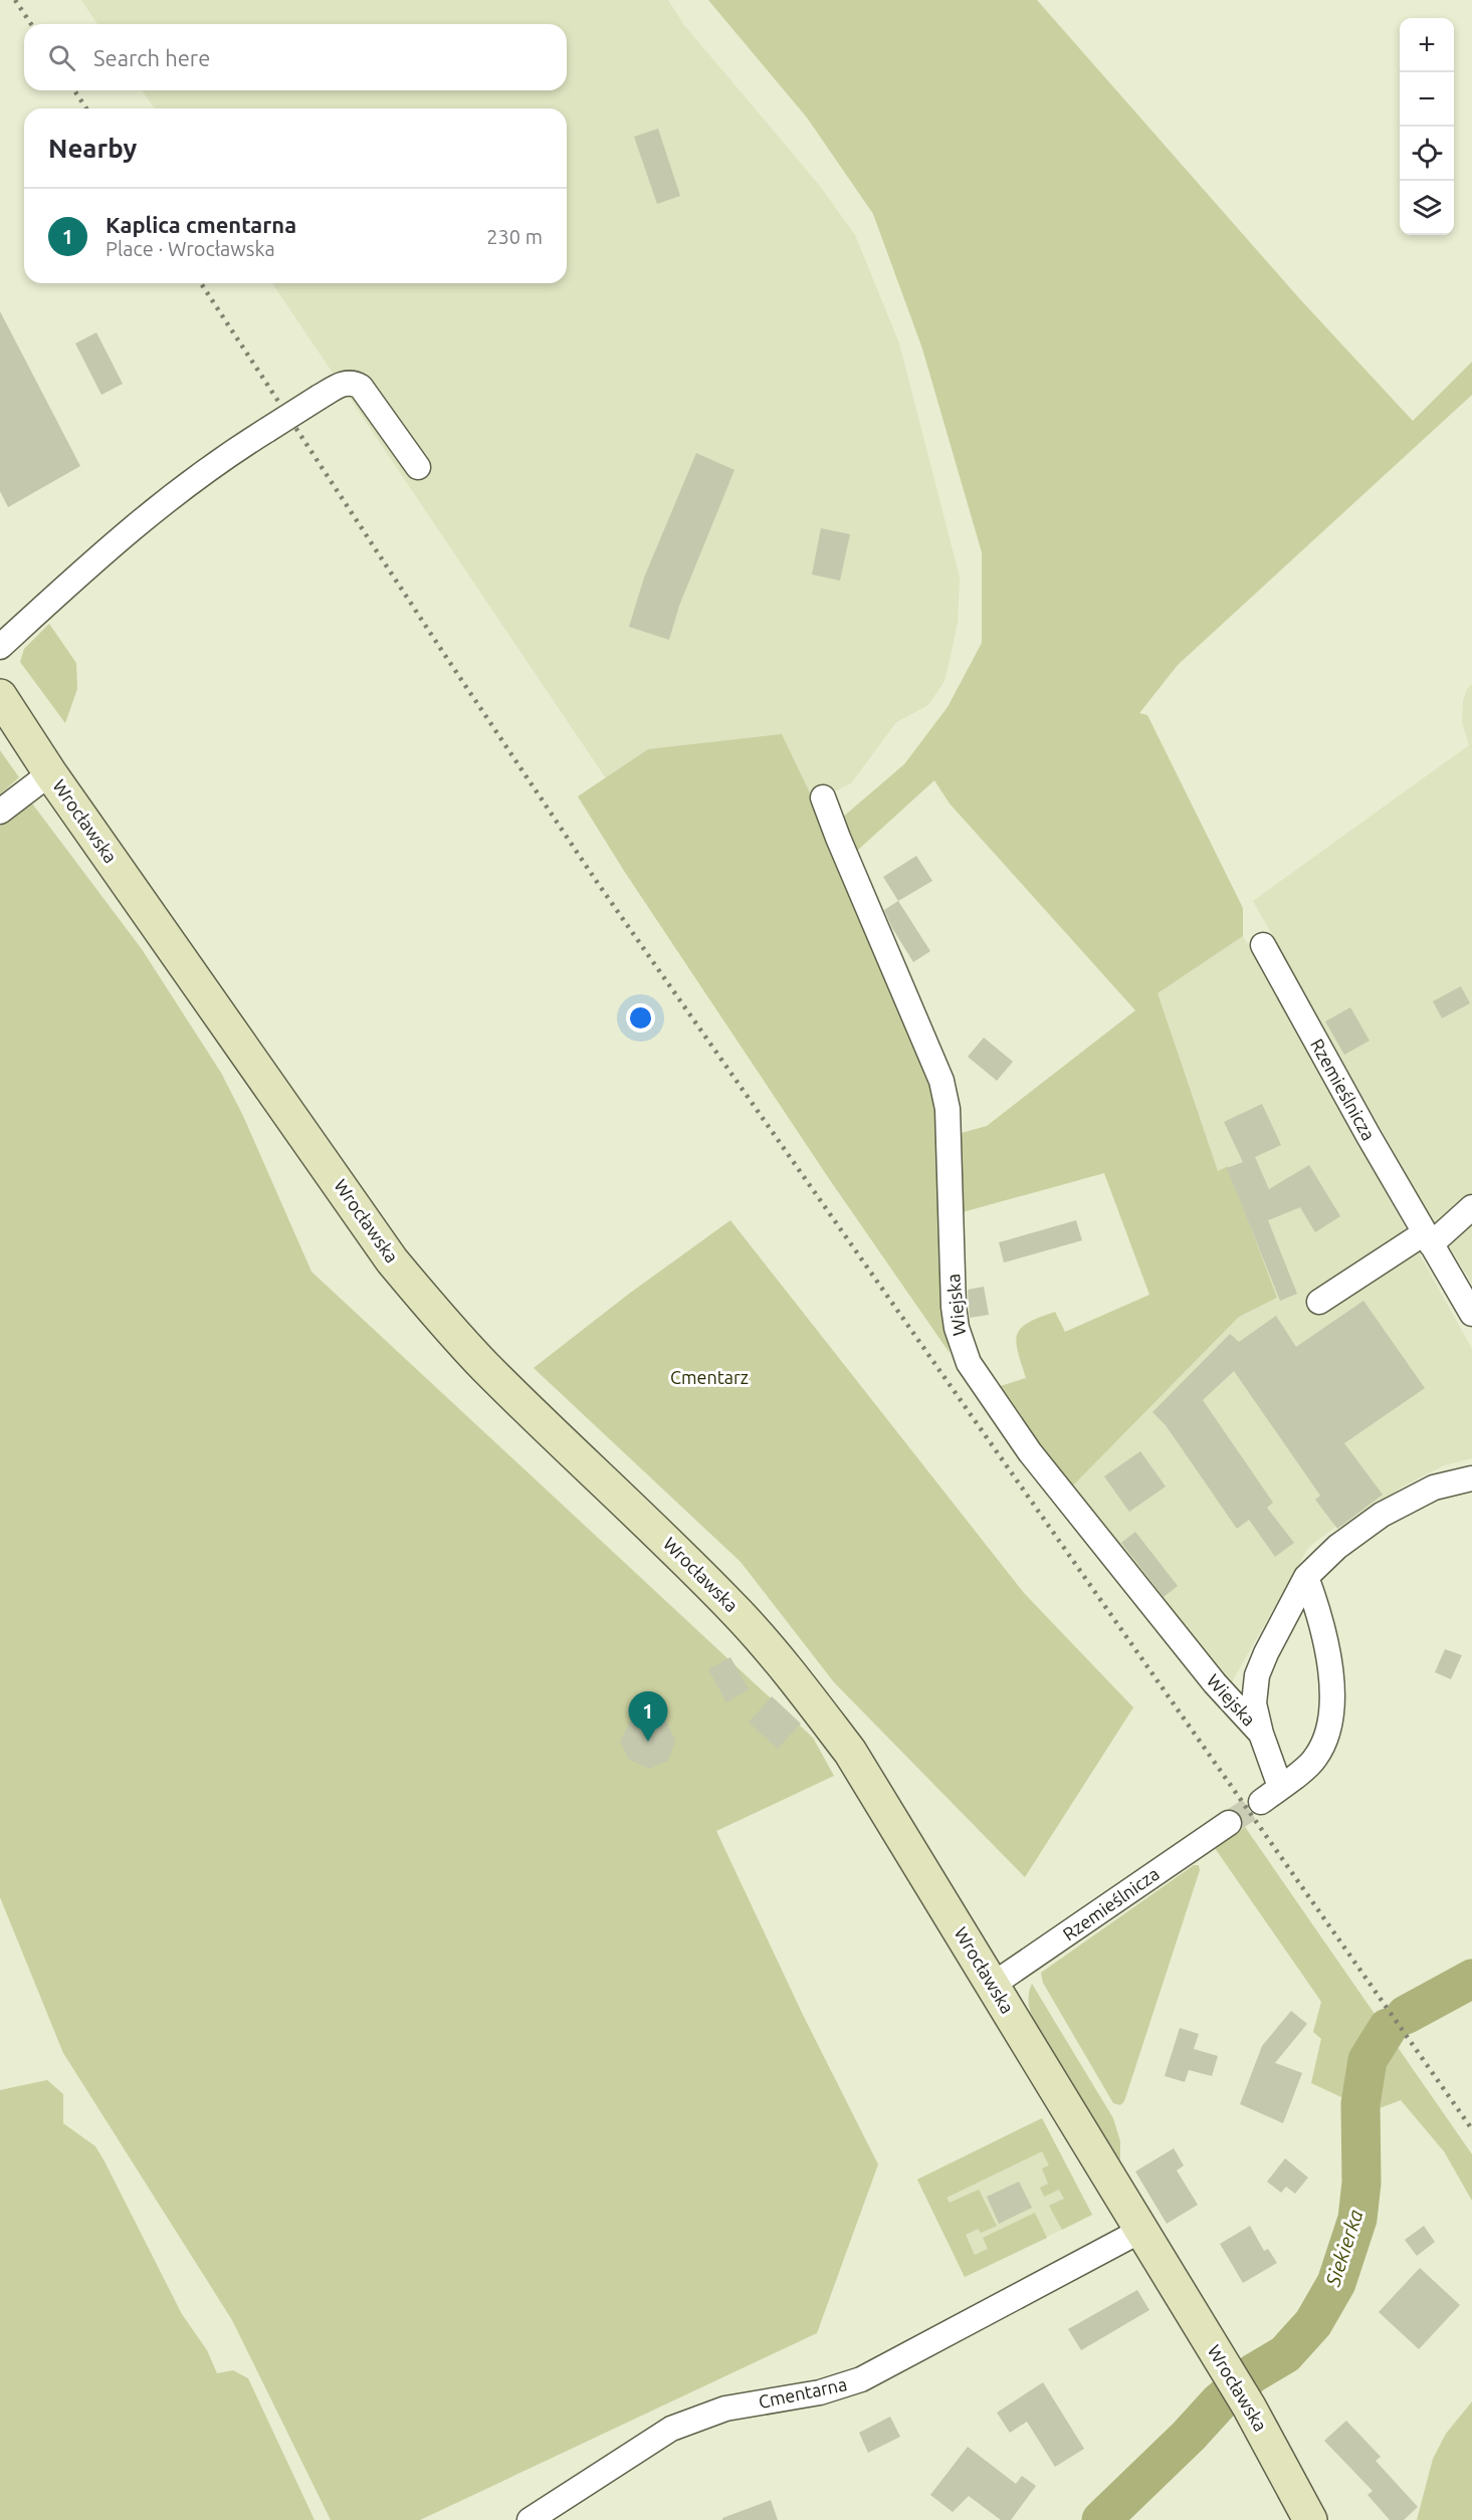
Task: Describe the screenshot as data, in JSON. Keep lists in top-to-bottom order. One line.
{"streets":{"main road":["Wrocławska"],"street":["Rzemieślnicza","Wiejska","Cmentarna"]},"crossings":[["Wrocławska","Rzemieślnicza"],["Wrocławska","Cmentarna"]],"water":["Siekierka"],"parks":["Cmentarz"],"page":{"map_buttons":["+","−"],"search":"Search here","heading":"Nearby","list":[{"mark":"1","name":"Kaplica cmentarna","note":"Place · Wrocławska","value":"230 m"}],"pins":"1"}}
